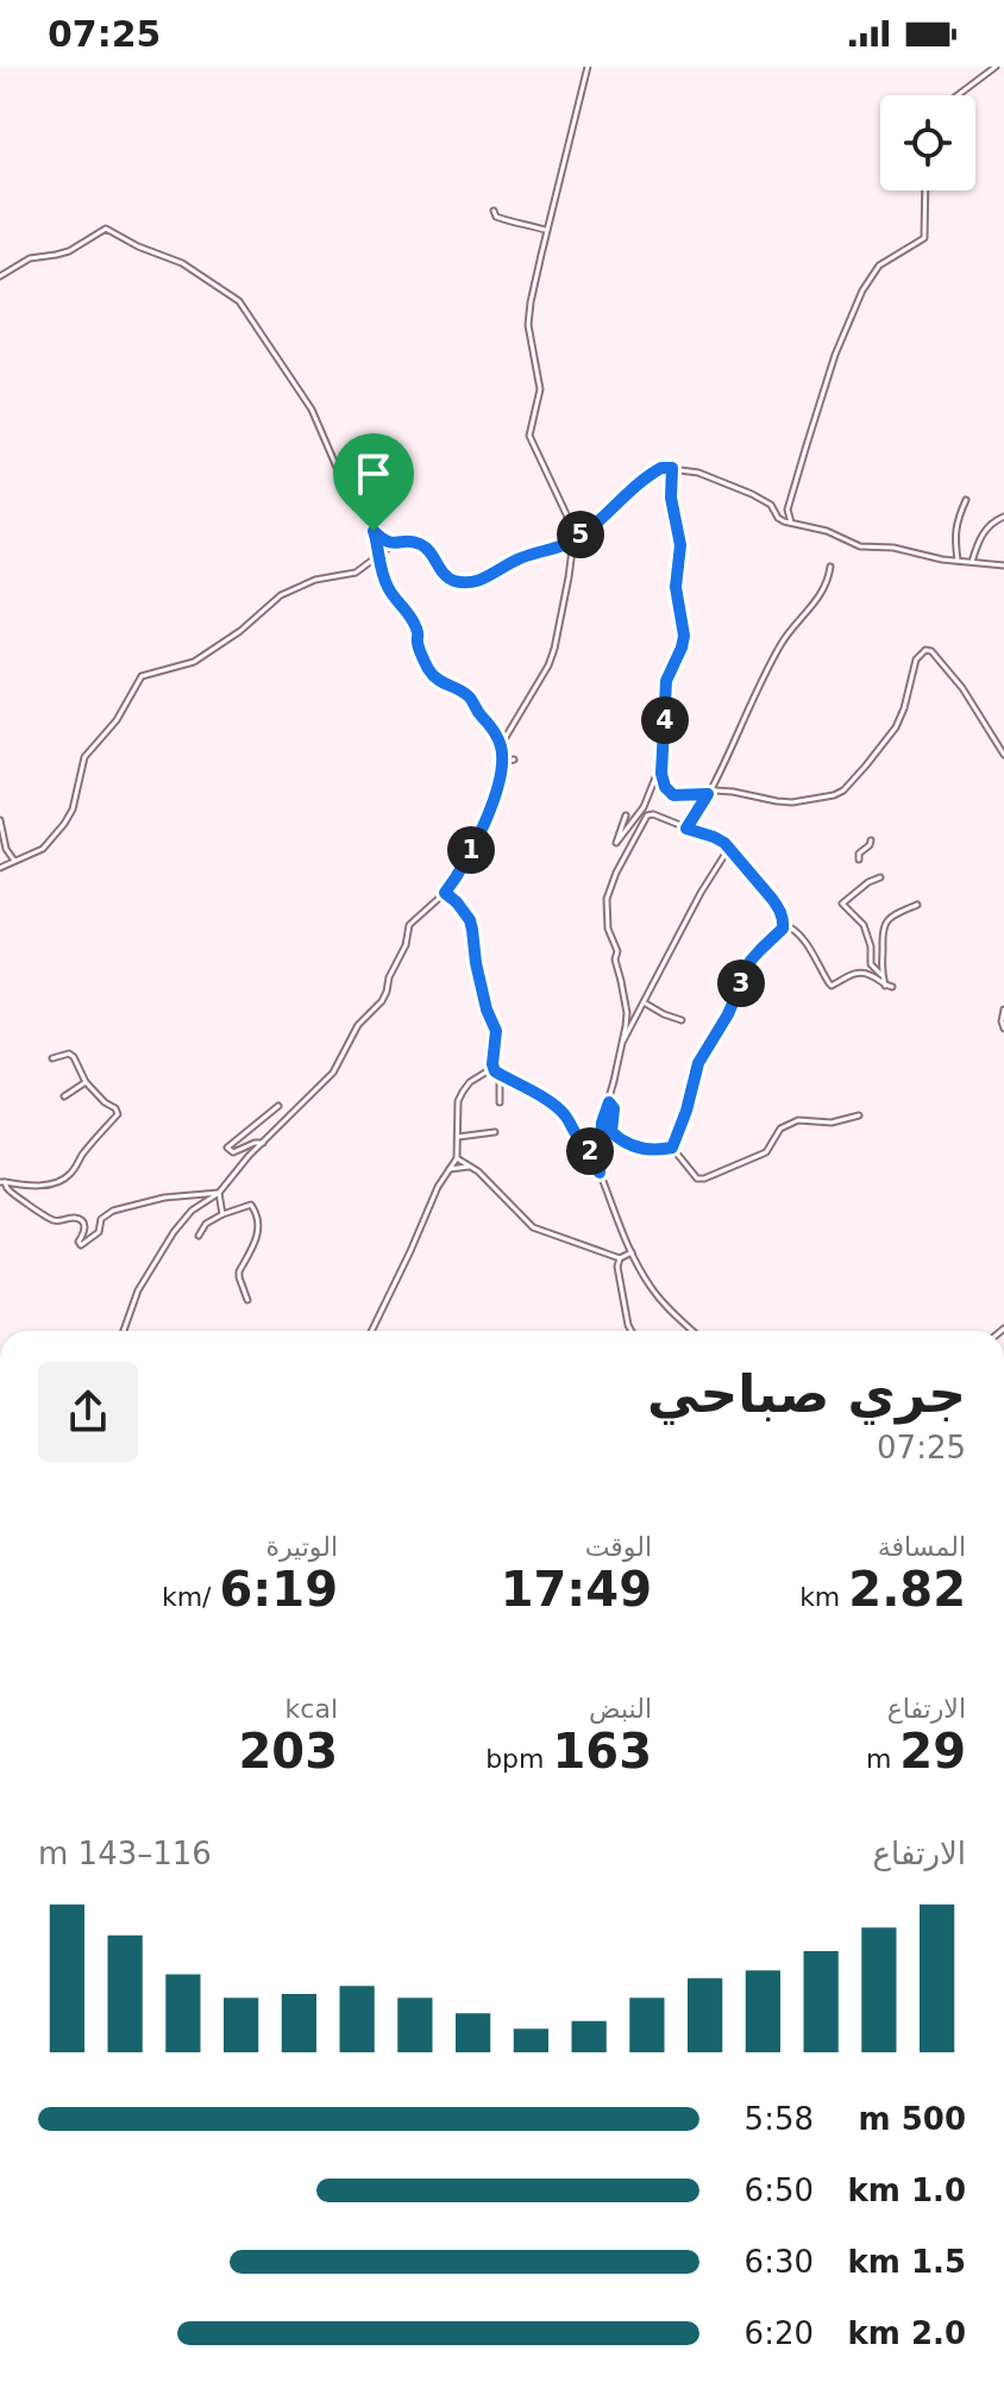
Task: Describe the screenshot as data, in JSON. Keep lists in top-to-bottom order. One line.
{"page":{"status":"07:25","pins":["5","4","1","3","2"],"heading":["جري صباحي","07:25"],"stats":[["المسافة","2.82 km"],["الوقت","17:49"],["الوتيرة","6:19 /km"],["الارتفاع","29 m"],["النبض","163 bpm"],["kcal","203"]],"chart":["الارتفاع","116–143 m"],"list":[{"name":"500 m","note":"5:58"},{"name":"1.0 km","note":"6:50"},{"name":"1.5 km","note":"6:30"},{"name":"2.0 km","note":"6:20"}]}}
